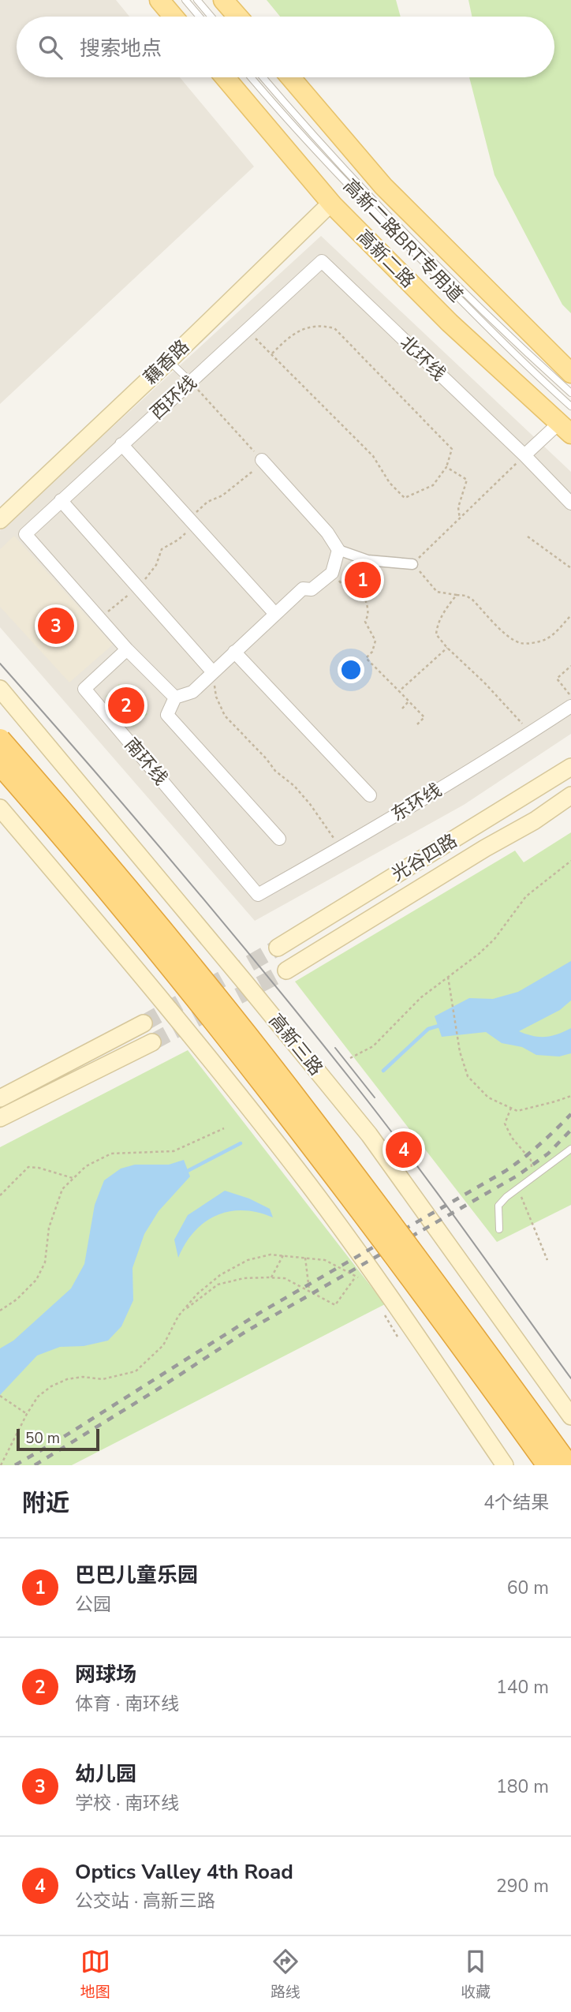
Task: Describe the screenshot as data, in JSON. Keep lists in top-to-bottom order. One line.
{"streets":{"highway":["高新三路"],"main road":["高新二路","藕香路","光谷四路"],"street":["北环线","西环线","南环线","东环线"],"lane":["高新二路BRT专用道"]},"crossings":[["高新二路","藕香路"],["北环线","西环线"],["南环线","东环线"]],"scale_bar":"50 m","page":{"search":"搜索地点","pins":["1","3","2","4"],"scale":"50 m","heading":["附近","4个结果"],"list":[{"mark":"1","name":"巴巴儿童乐园","note":"公园","value":"60 m"},{"mark":"2","name":"网球场","note":"体育 · 南环线","value":"140 m"},{"mark":"3","name":"幼儿园","note":"学校 · 南环线","value":"180 m"},{"mark":"4","name":"Optics Valley 4th Road","note":"公交站 · 高新三路","value":"290 m"}],"nav":["地图","路线","收藏"]}}
